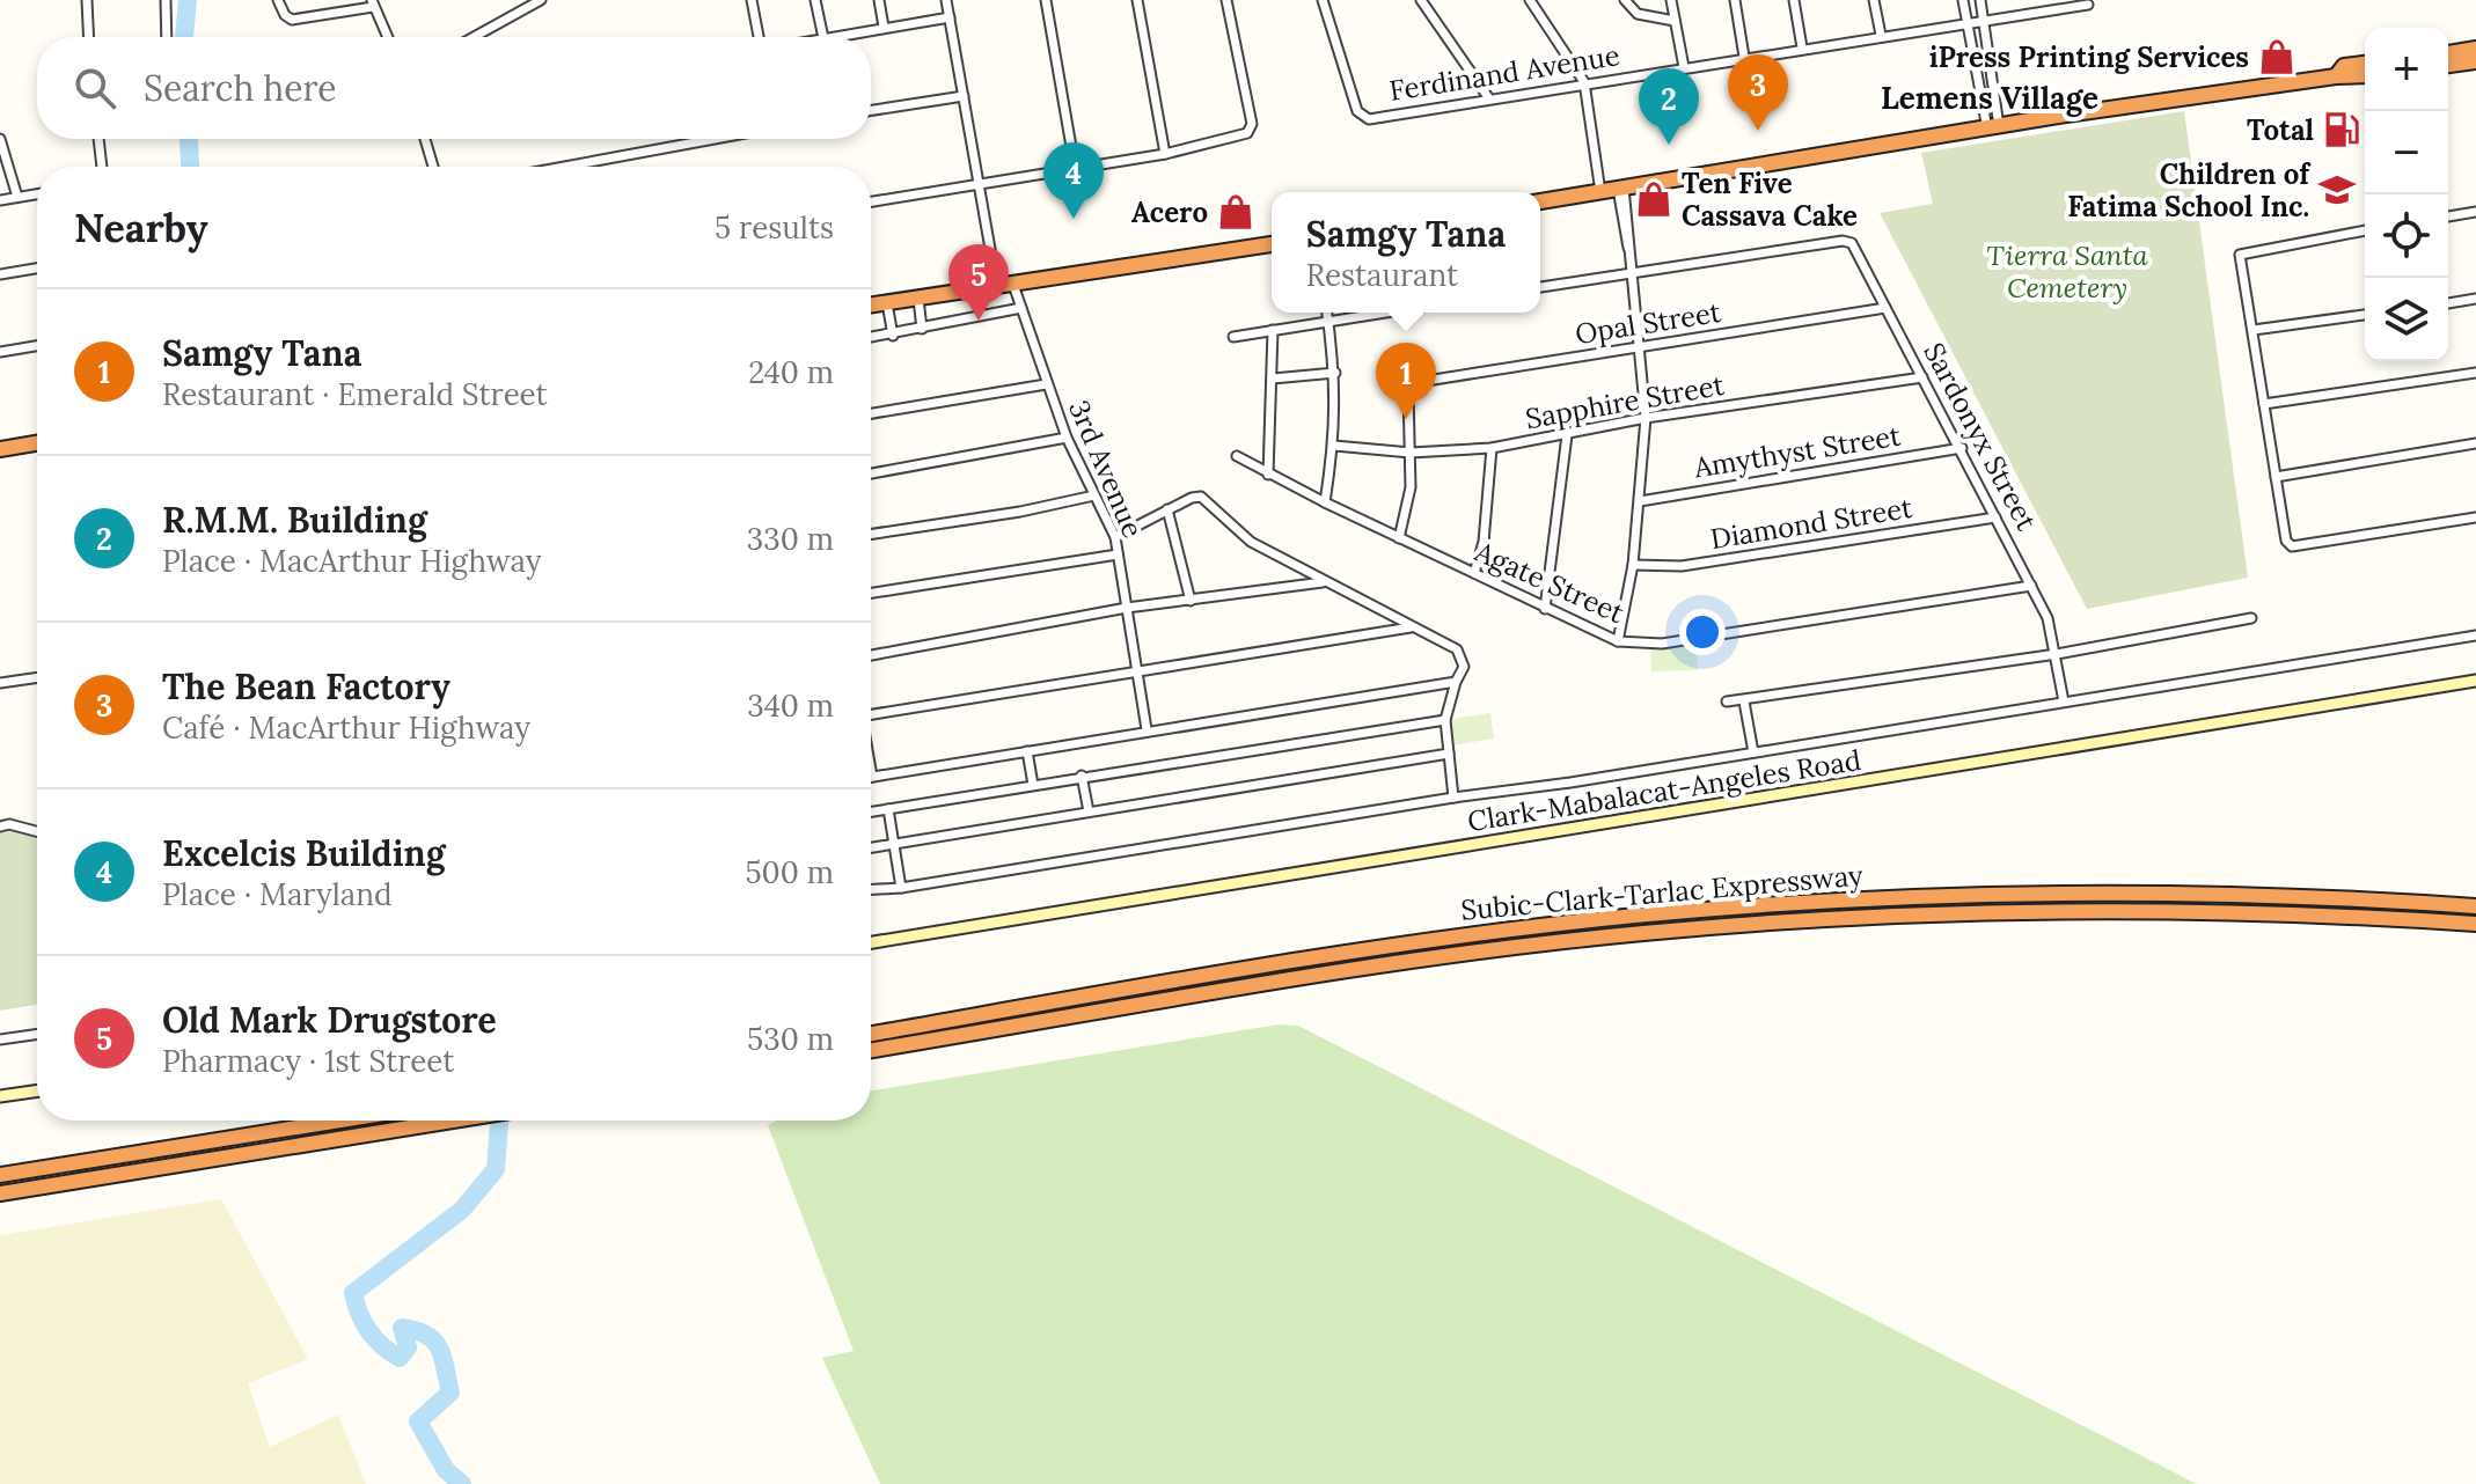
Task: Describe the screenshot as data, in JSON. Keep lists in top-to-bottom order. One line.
{"streets":{"highway":["Subic-Clark-Tarlac Expressway"],"main road":["Clark-Mabalacat-Angeles Road"],"street":["Ferdinand Avenue","Opal Street","Sapphire Street","Sardonyx Street","Amythyst Street","3rd Avenue","Diamond Street","Agate Street"]},"crossings":[["Opal Street","Sapphire Street"],["Opal Street","Sardonyx Street"],["Sapphire Street","Sardonyx Street"],["Sardonyx Street","Amythyst Street"],["Sardonyx Street","Diamond Street"],["Sardonyx Street","Agate Street"]],"districts":["Lemens Village"],"parks":["Tierra Santa Cemetery"],"places":{"shop":["iPress Printing Services","Ten Five Cassava Cake","Acero"],"fuel station":["Total"],"school or university":["Children of Fatima School Inc."]},"page":{"map_buttons":["+","−"],"search":"Search here","pins":["3","2","4","5","1"],"heading":["Nearby","5 results"],"popup":["Samgy Tana","Restaurant"],"list":[{"mark":"1","name":"Samgy Tana","note":"Restaurant · Emerald Street","value":"240 m"},{"mark":"2","name":"R.M.M. Building","note":"Place · MacArthur Highway","value":"330 m"},{"mark":"3","name":"The Bean Factory","note":"Café · MacArthur Highway","value":"340 m"},{"mark":"4","name":"Excelcis Building","note":"Place · Maryland","value":"500 m"},{"mark":"5","name":"Old Mark Drugstore","note":"Pharmacy · 1st Street","value":"530 m"}]}}
